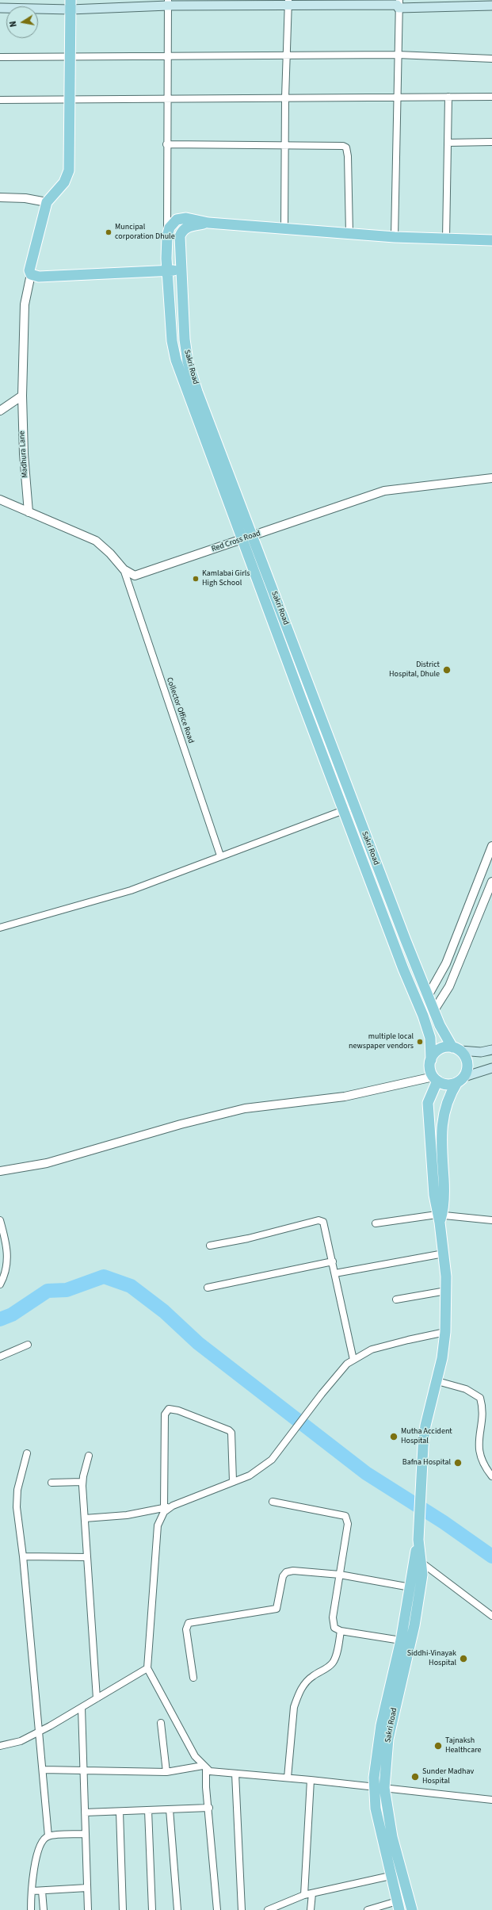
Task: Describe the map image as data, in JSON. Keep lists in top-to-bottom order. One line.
{"streets":{"main road":["Sakri Road"],"street":["Madhura Lane","Red Cross Road","Collector Office Road"]},"crossings":[["Sakri Road","Red Cross Road"],["Madhura Lane","Red Cross Road"],["Red Cross Road","Collector Office Road"]],"places":["Muncipal corporation Dhule","Kamlabai Girls High School","District Hospital, Dhule","multiple local newspaper vendors","Mutha Accident Hospital","Bafna Hospital","Siddhi-Vinayak Hospital","Tajnaksh Healthcare","Sunder Madhav Hospital"],"north":"left"}
